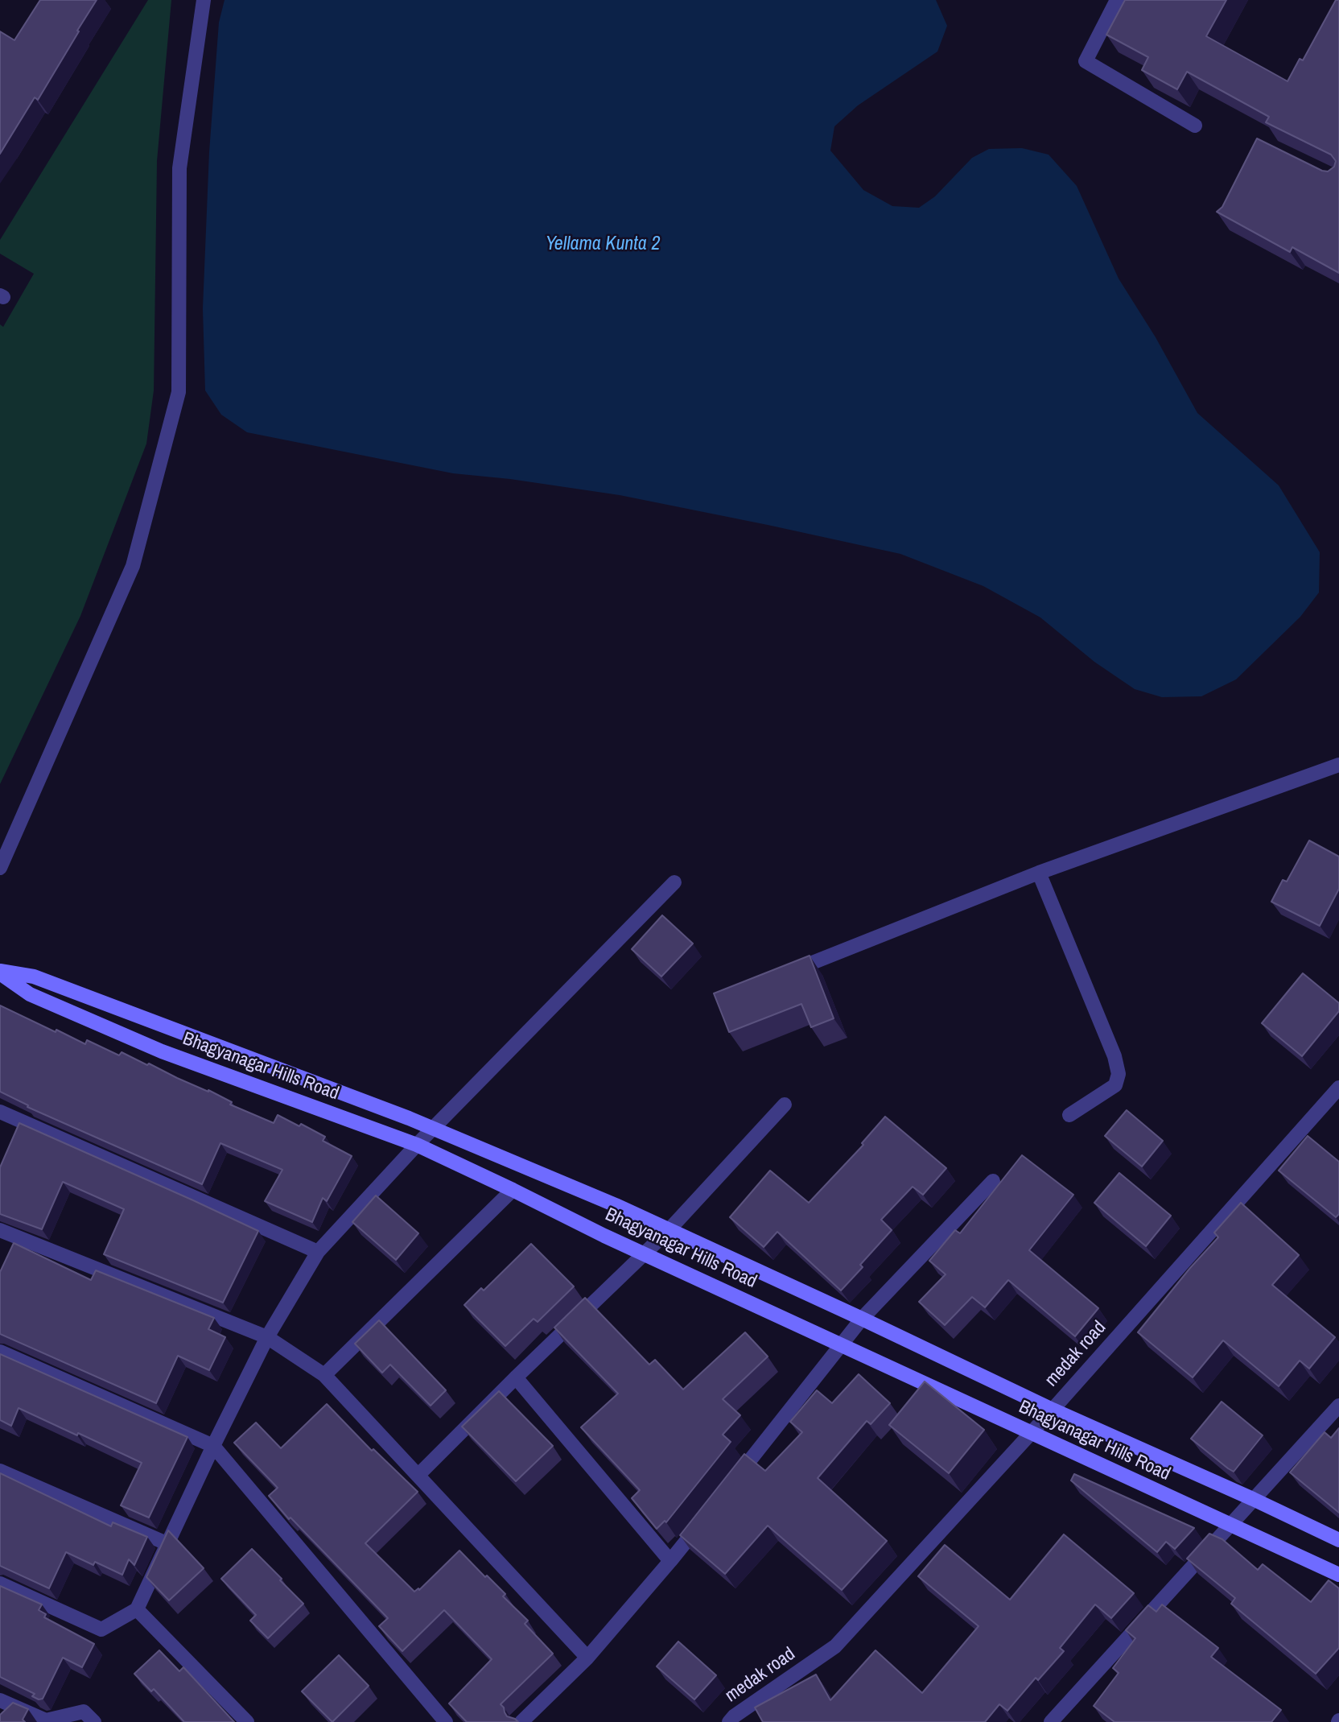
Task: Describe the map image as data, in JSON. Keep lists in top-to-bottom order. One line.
{"streets":{"main road":["Bhagyanagar Hills Road"],"street":["medak road"]},"crossings":[["Bhagyanagar Hills Road","medak road"]],"water":["Yellama Kunta 2"]}
